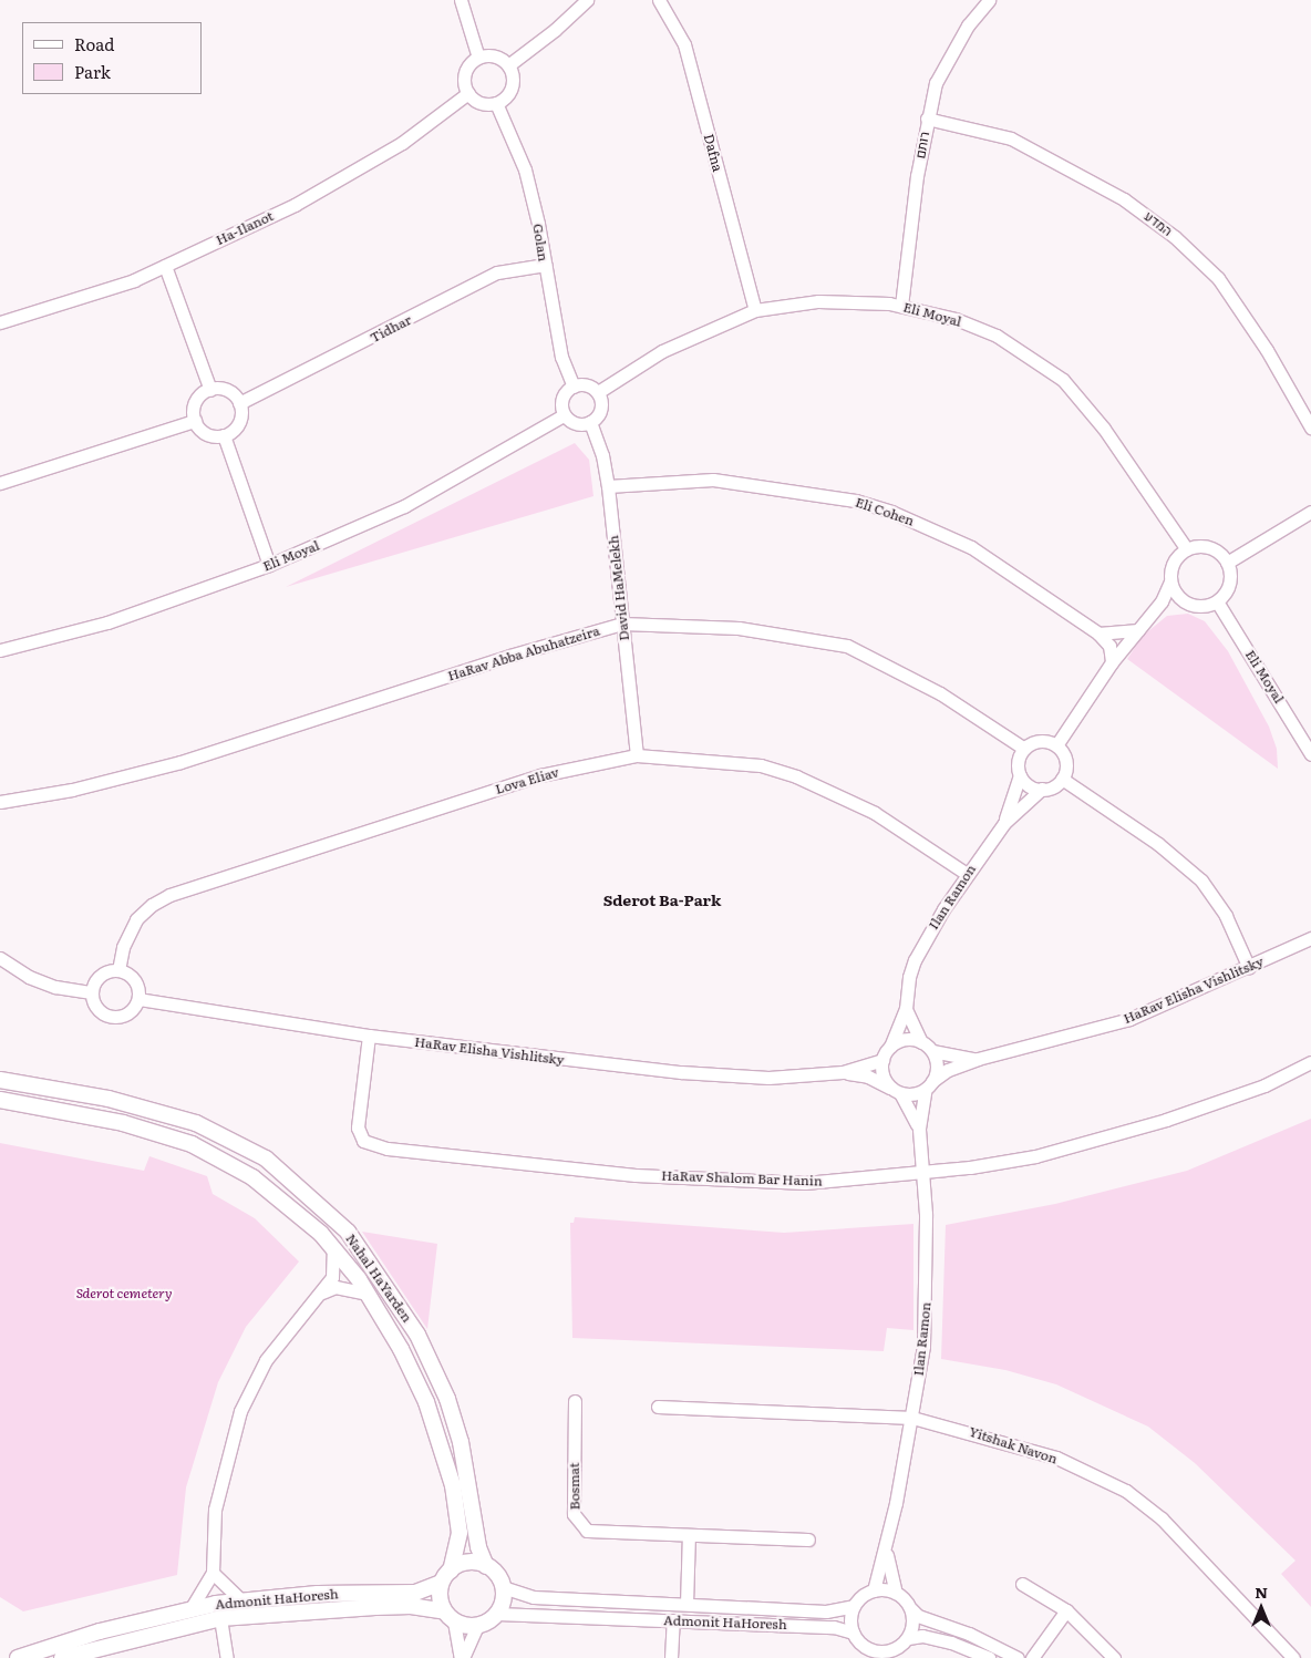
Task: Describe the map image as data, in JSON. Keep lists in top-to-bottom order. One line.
{"streets":{"main road":["Nahal HaYarden","Admonit HaHoresh"],"street":["רותם","Dafna","המדע","Ha-Ilanot","Golan","Eli Moyal","Tidhar","Eli Cohen","David HaMelekh","HaRav Abba Abuhatzeira","Lova Eliav","Ilan Ramon","HaRav Elisha Vishlitsky","HaRav Shalom Bar Hanin","Yitshak Navon","Bosmat"]},"crossings":[["רותם","המדע"],["רותם","Eli Moyal"],["Dafna","Eli Moyal"],["Ha-Ilanot","Golan"],["Golan","Eli Moyal"],["Golan","Tidhar"],["Golan","David HaMelekh"],["Eli Moyal","David HaMelekh"],["Eli Cohen","David HaMelekh"],["David HaMelekh","HaRav Abba Abuhatzeira"],["David HaMelekh","Lova Eliav"],["HaRav Abba Abuhatzeira","Ilan Ramon"],["Lova Eliav","Ilan Ramon"],["Lova Eliav","HaRav Elisha Vishlitsky"],["Ilan Ramon","HaRav Elisha Vishlitsky"],["Ilan Ramon","HaRav Shalom Bar Hanin"],["Ilan Ramon","Yitshak Navon"],["Ilan Ramon","Admonit HaHoresh"],["HaRav Elisha Vishlitsky","HaRav Shalom Bar Hanin"],["Nahal HaYarden","Admonit HaHoresh"]],"districts":["Sderot Ba-Park"],"parks":["Sderot cemetery"],"legend":["Road","Park"],"north":"top"}
